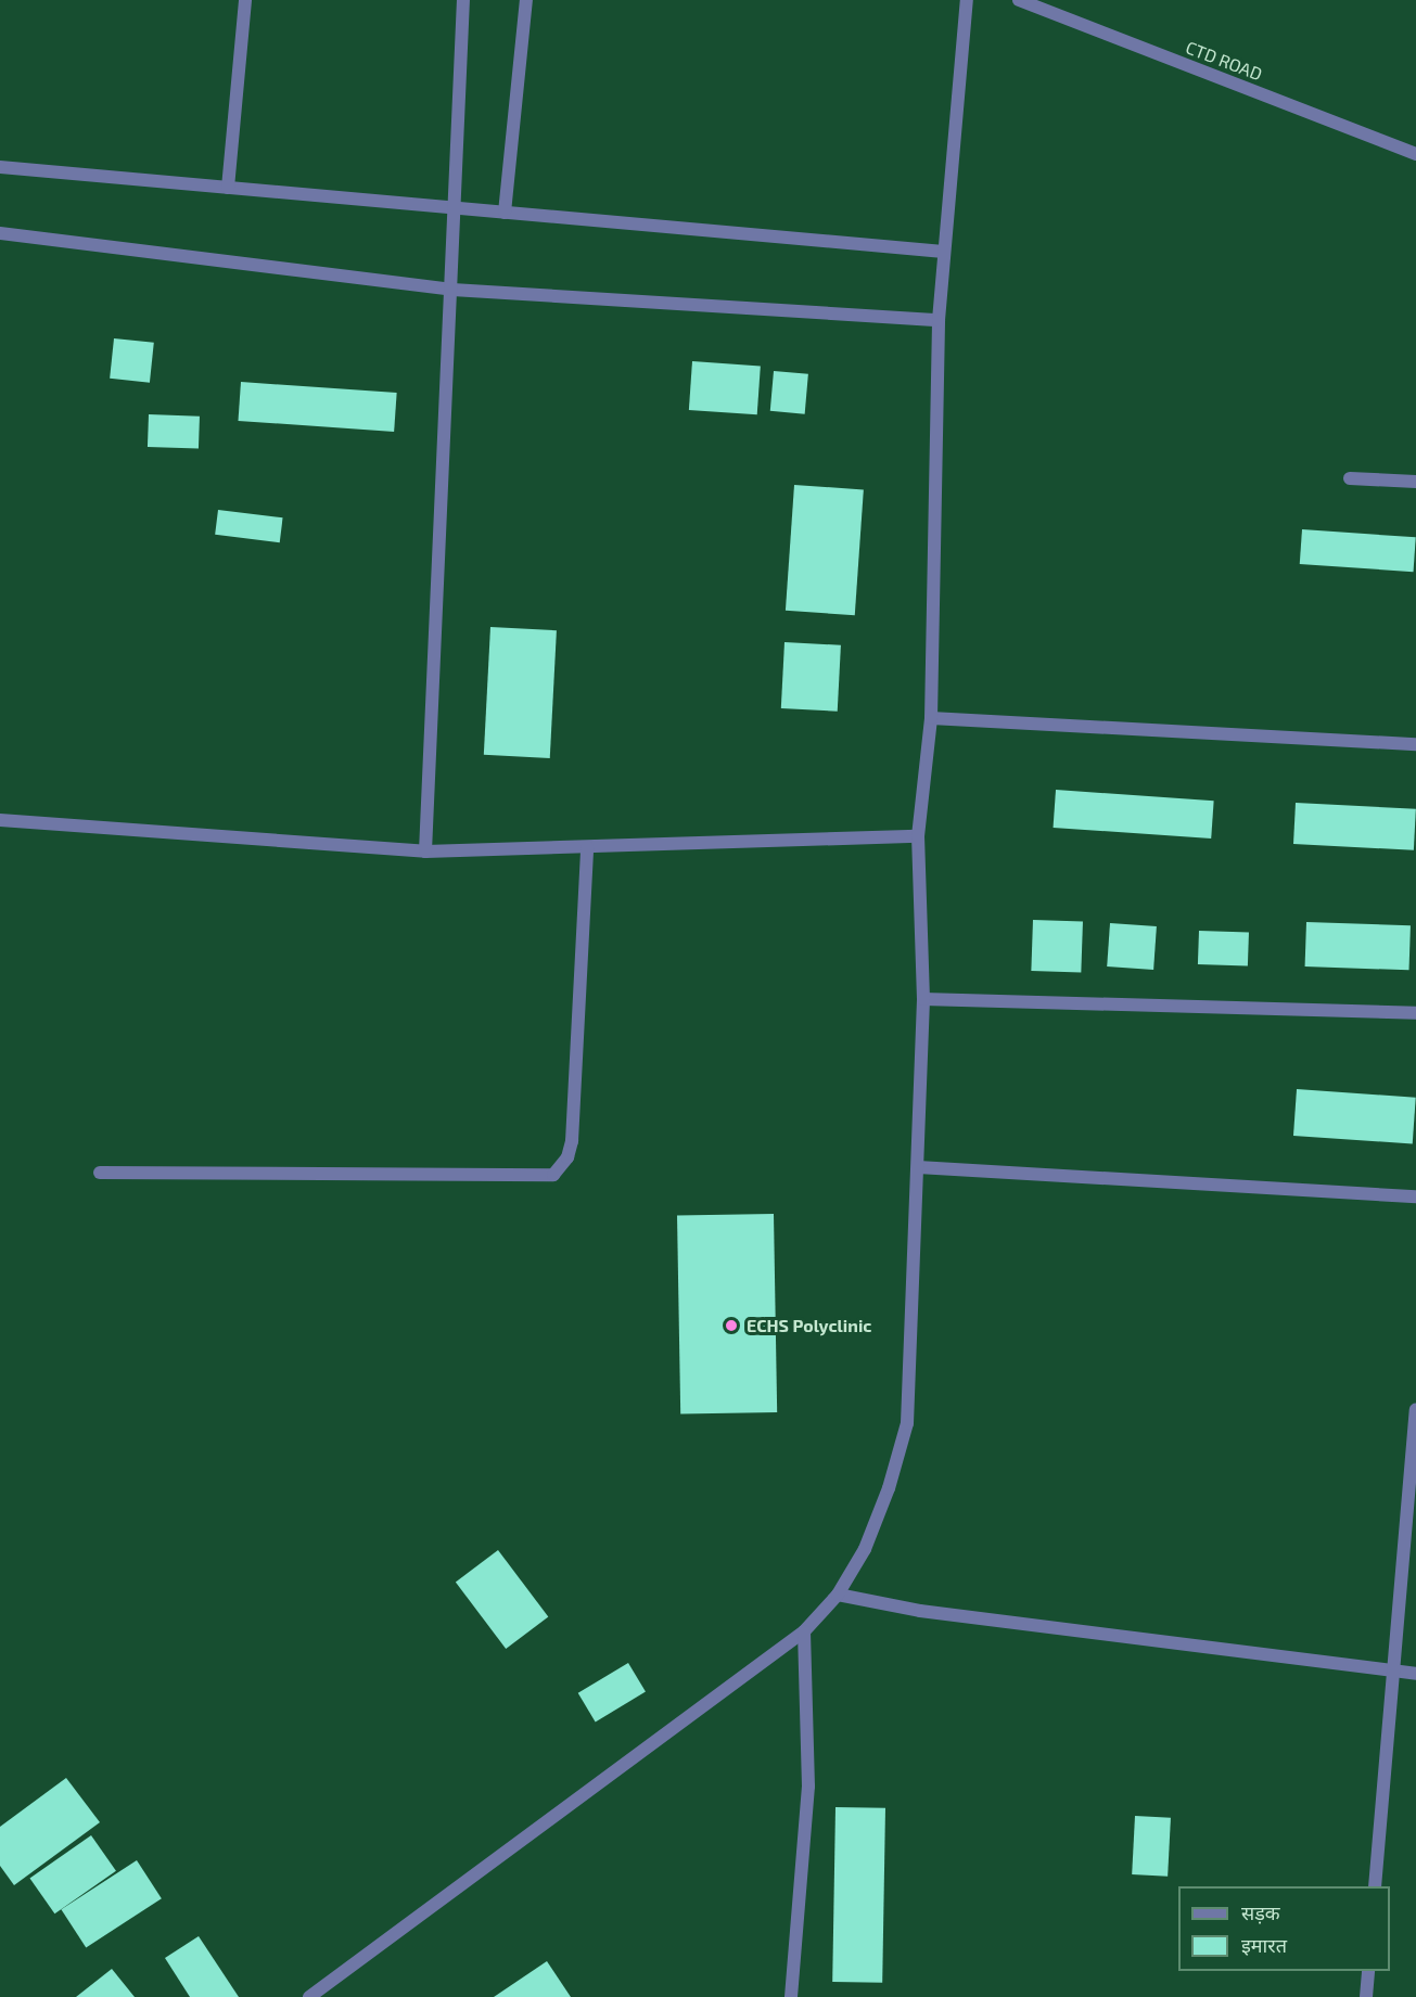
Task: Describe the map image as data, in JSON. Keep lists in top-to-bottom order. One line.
{"streets":{"street":["CTD ROAD"]},"places":["ECHS Polyclinic"],"legend":["सड़क","इमारत"]}
